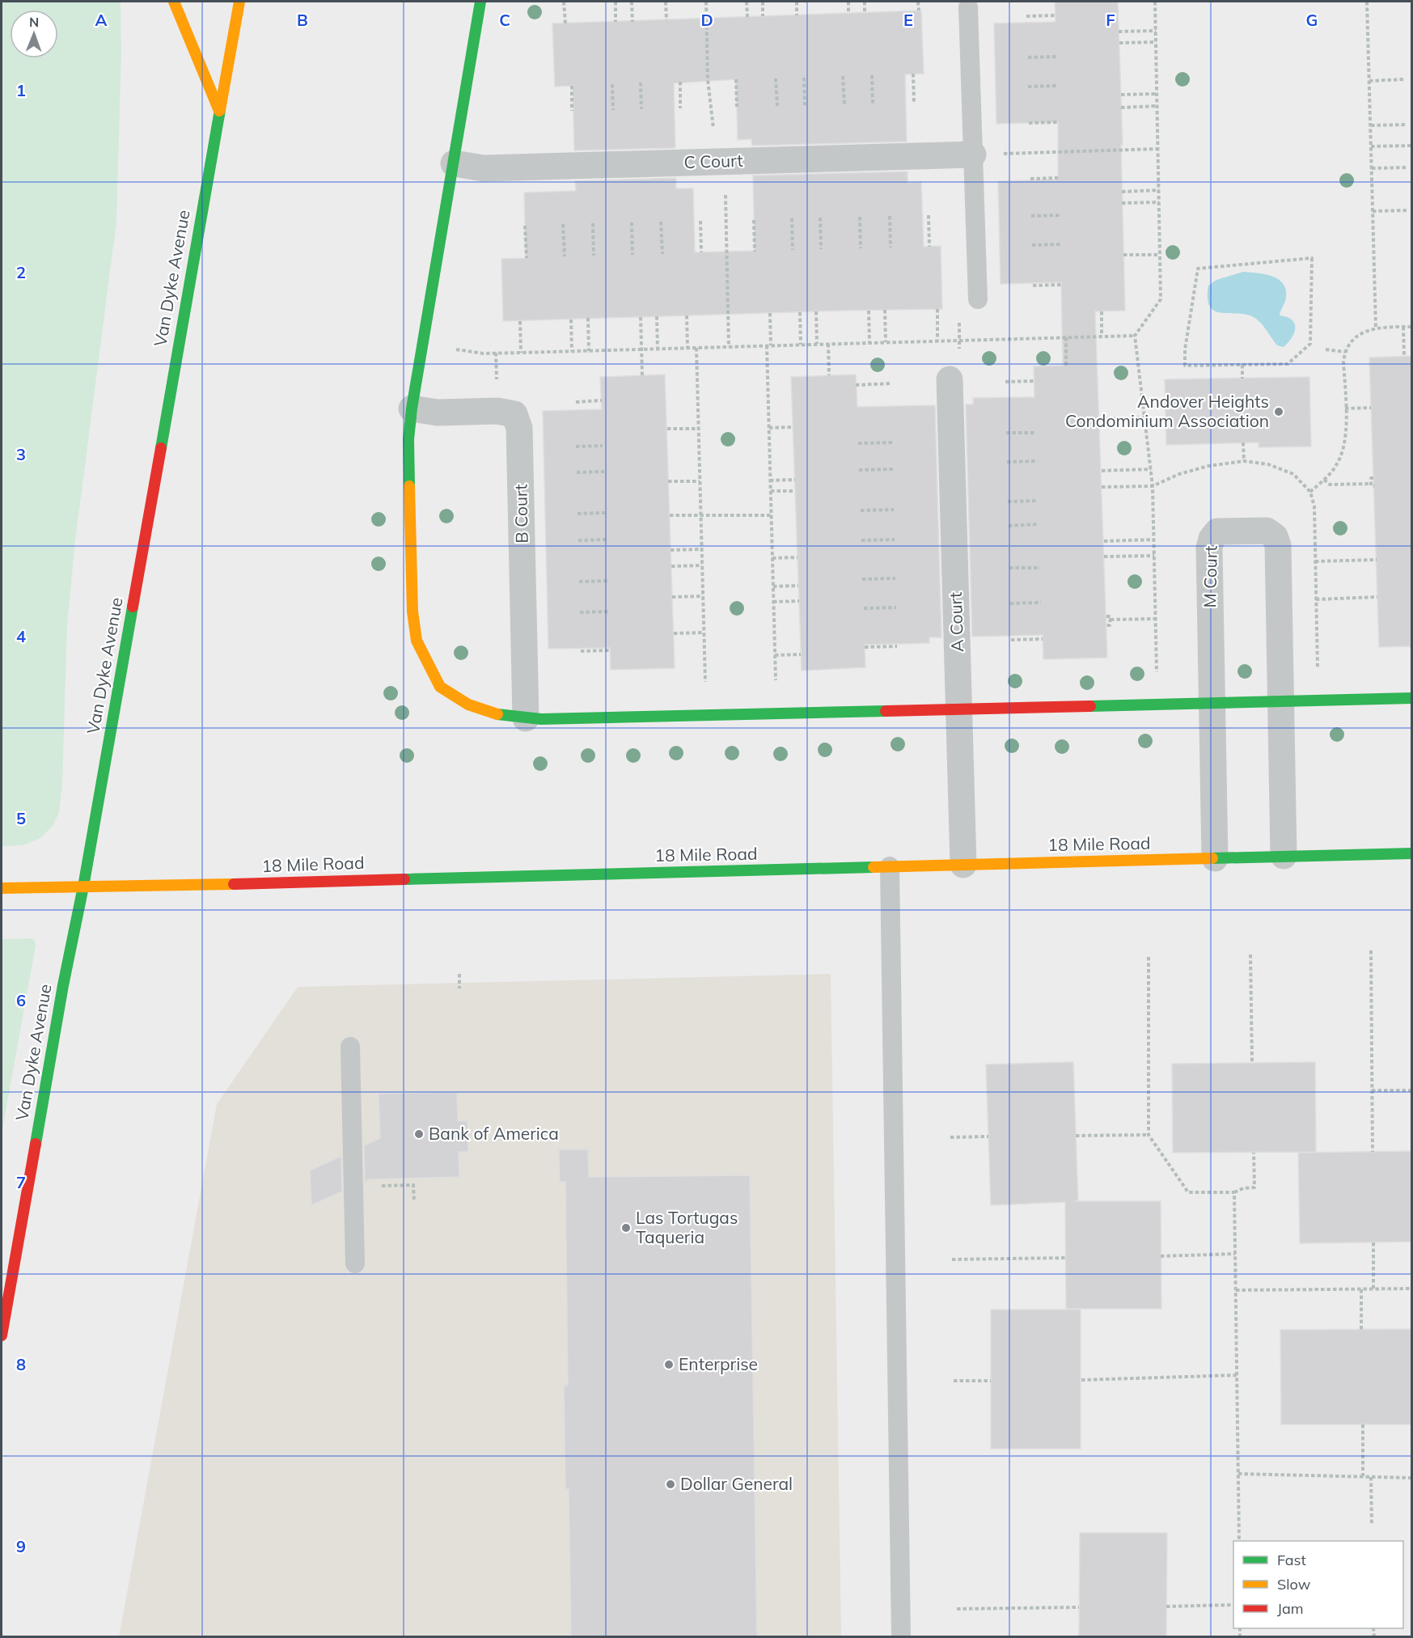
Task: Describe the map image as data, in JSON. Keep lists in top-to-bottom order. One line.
{"streets":{"street":["C Court","Van Dyke Avenue","B Court","M Court","A Court","18 Mile Road"]},"crossings":[["Van Dyke Avenue","18 Mile Road"],["M Court","18 Mile Road"],["A Court","18 Mile Road"]],"places":["Andover Heights Condominium Association","Bank of America","Las Tortugas Taqueria","Enterprise","Dollar General"],"legend":["Fast","Slow","Jam"],"north":"top","grid":{"columns":["A","B","C","D","E","F","G"],"rows":["1","2","3","4","5","6","7","8","9"]}}
